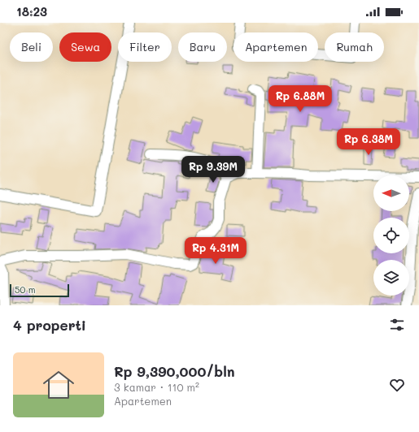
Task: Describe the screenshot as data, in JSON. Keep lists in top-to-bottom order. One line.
{"scale_bar":"50 m","north":"left","page":{"status":"18:23","chip":["Beli","Sewa","Filter","Baru","Apartemen","Rumah"],"price":["Rp 6.88M","Rp 6.38M","Rp 9.39M","Rp 4.31M"],"scale":"50 m","heading":"4 properti","list":[{"name":"Rp 9,390,000/bln","note":"3 kamar · 110 m² · Apartemen"}]}}
